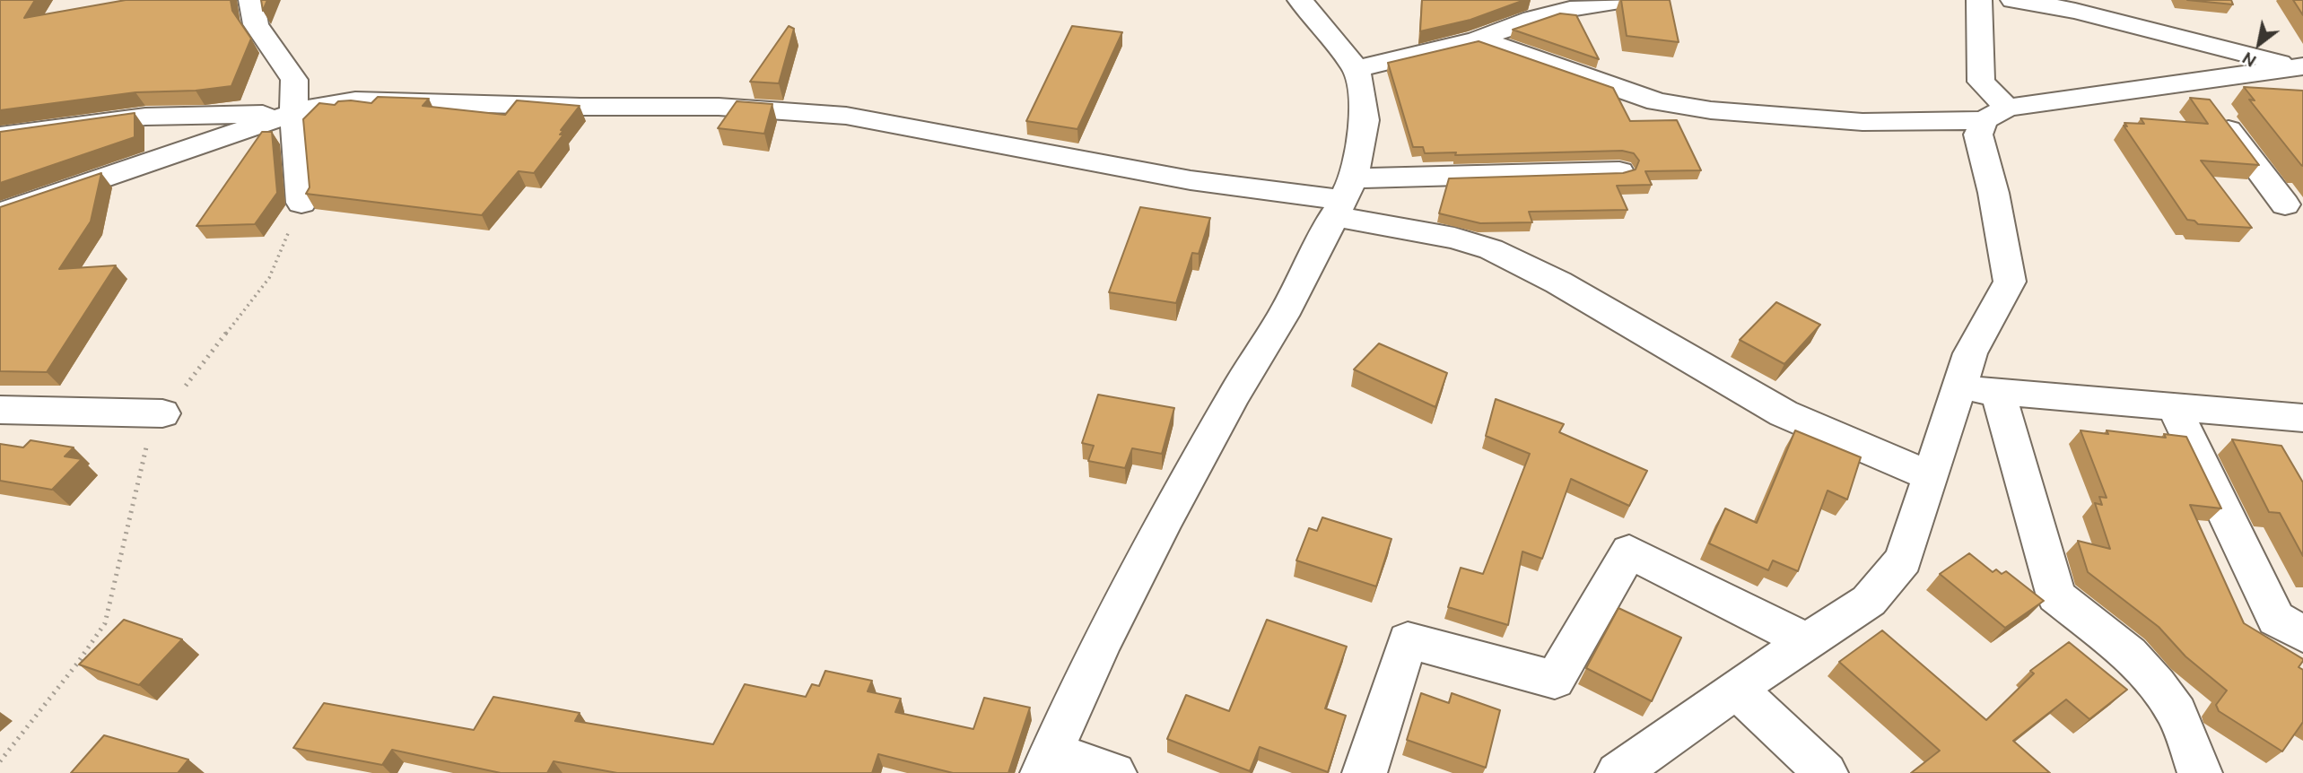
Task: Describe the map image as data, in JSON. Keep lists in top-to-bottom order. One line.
{"north":"bottom left"}
